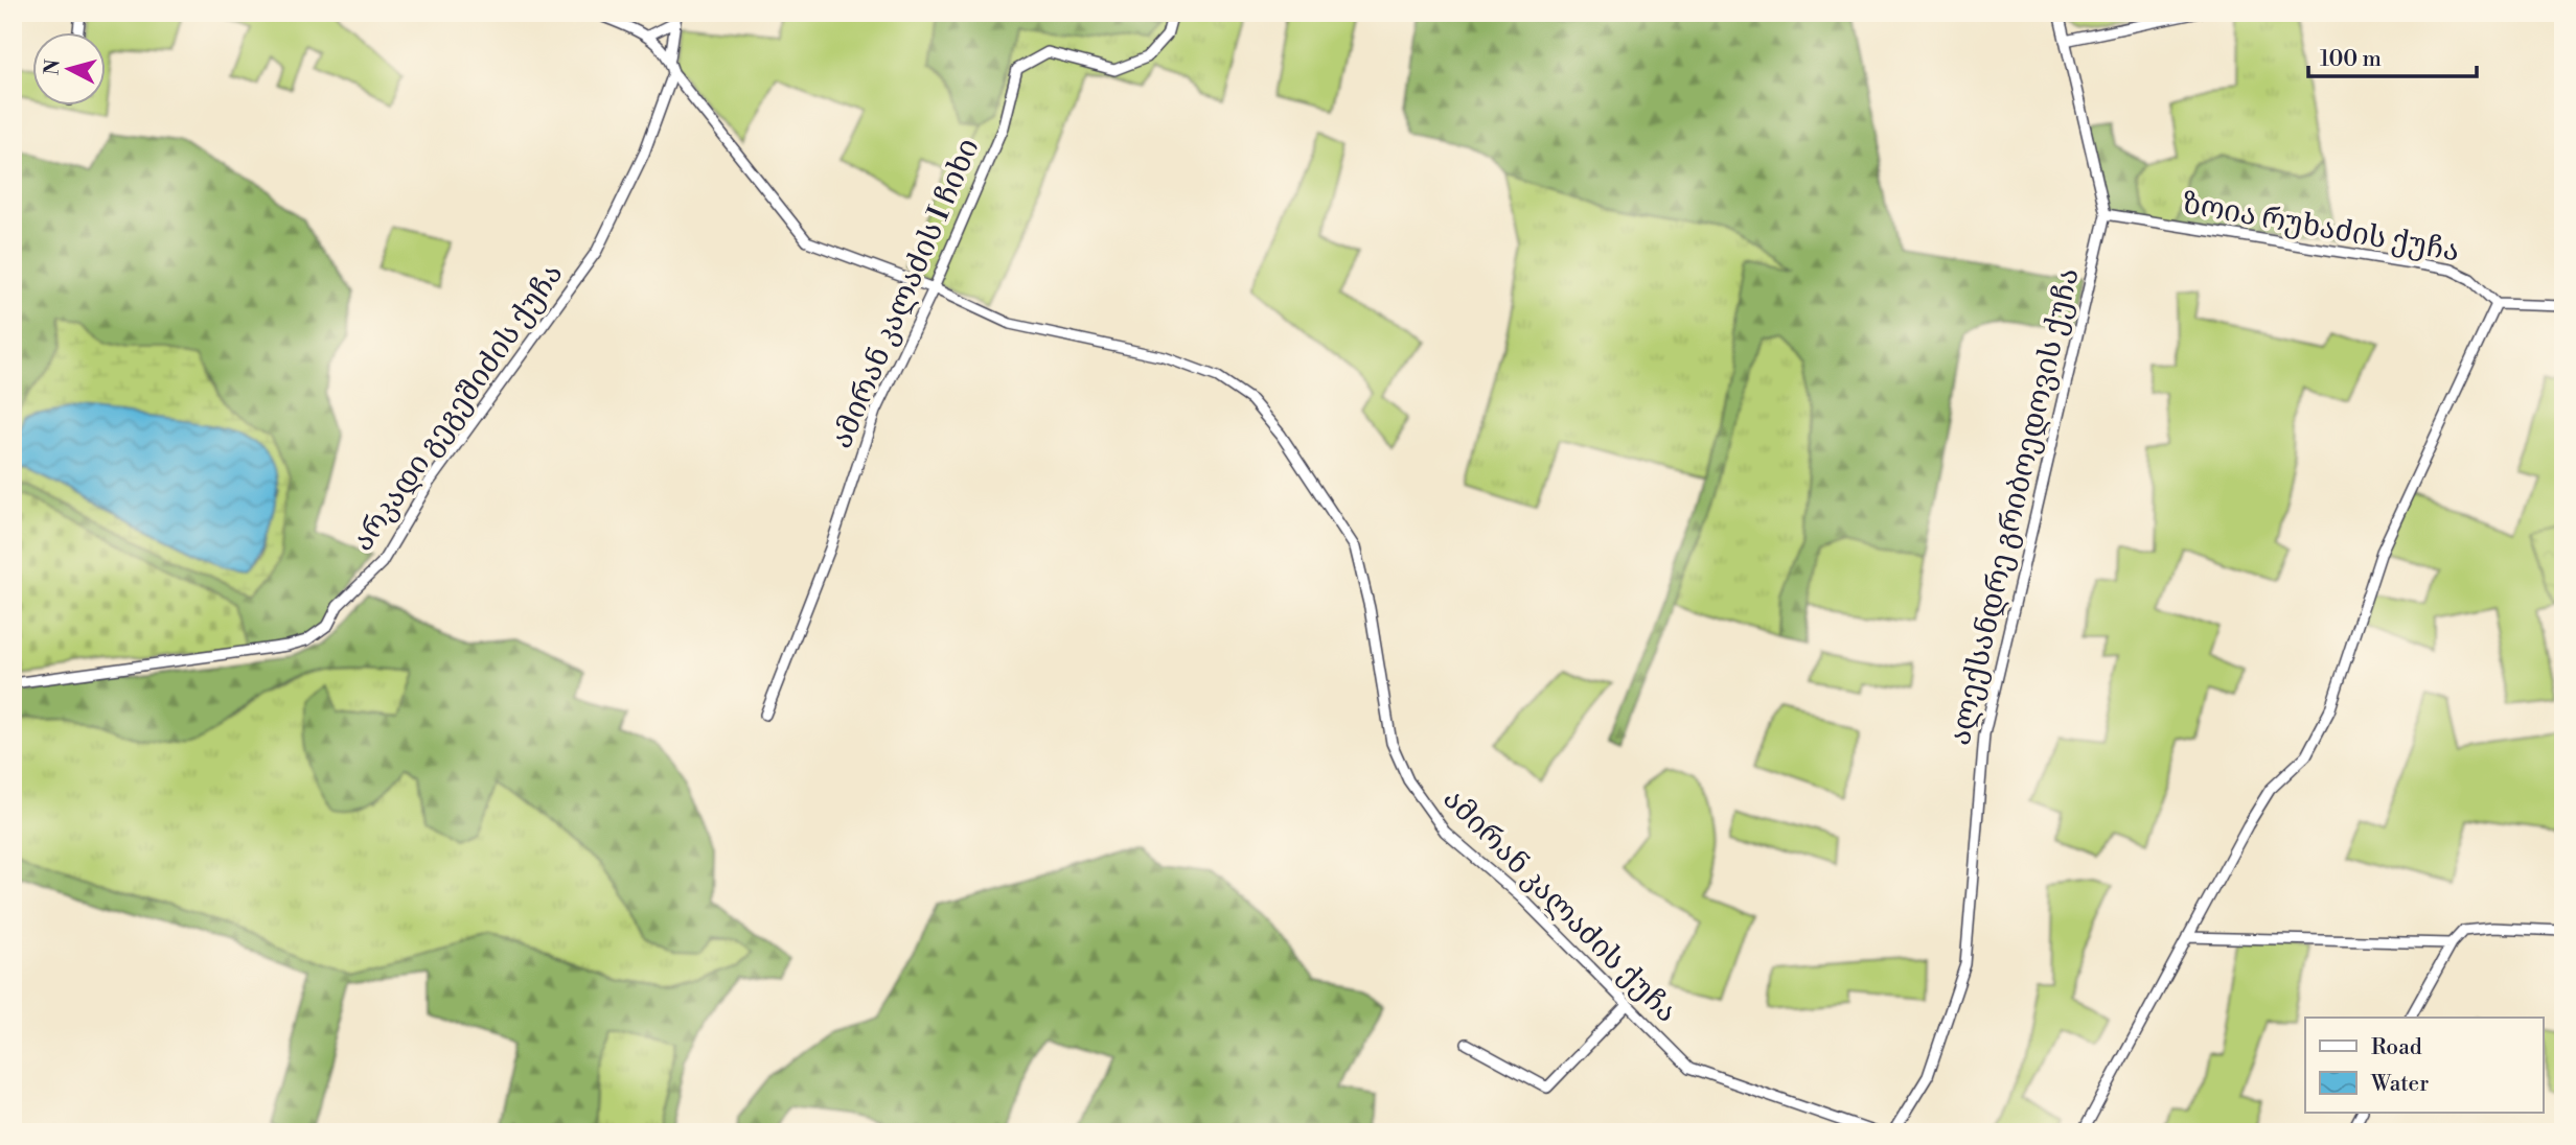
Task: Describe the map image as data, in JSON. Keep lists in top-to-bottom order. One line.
{"streets":{"street":["ზოია რუხაძის ქუჩა","ამირან კალაძის I ჩიხი","არკადი გეგეშიძის ქუჩა","ალექსანდრე გრიბოედოვის ქუჩა","ამირან კალაძის ქუჩა"]},"crossings":[["ზოია რუხაძის ქუჩა","ალექსანდრე გრიბოედოვის ქუჩა"],["ამირან კალაძის I ჩიხი","ამირან კალაძის ქუჩა"],["არკადი გეგეშიძის ქუჩა","ამირან კალაძის ქუჩა"]],"legend":["Road","Water"],"scale_bar":"100 m","north":"left"}
